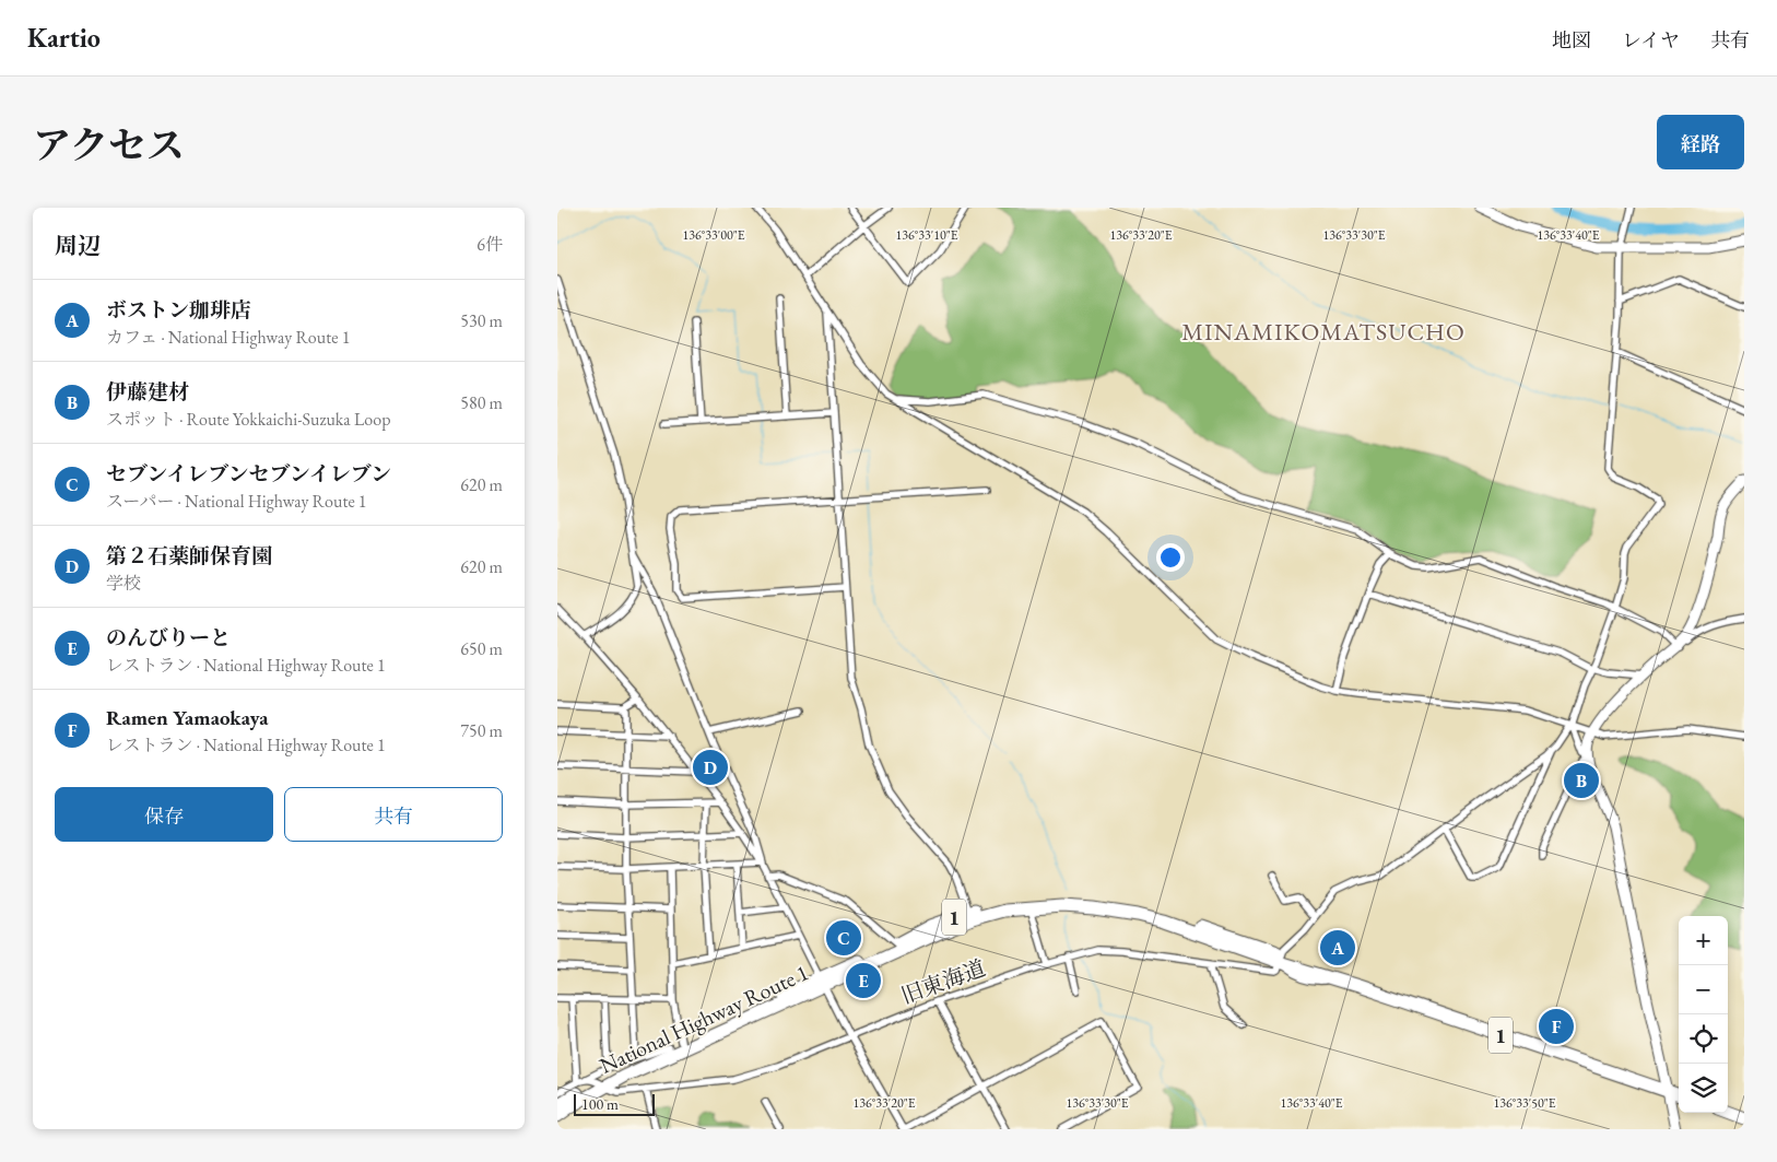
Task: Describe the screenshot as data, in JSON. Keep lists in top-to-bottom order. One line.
{"streets":{"highway":["1","National Highway Route 1"],"street":["旧東海道"]},"crossings":[["旧東海道","National Highway Route 1"]],"districts":["MINAMIKOMATSUCHO"],"scale_bar":"100 m","page":{"header":"Kartio","nav":["地図","レイヤ","共有"],"title":"アクセス","buttons":["経路",["保存","共有"]],"heading":["周辺","6件"],"list":[{"mark":"A","name":"ボストン珈琲店","note":"カフェ · National Highway Route 1","value":"530 m"},{"mark":"B","name":"伊藤建材","note":"スポット · Route Yokkaichi-Suzuka Loop","value":"580 m"},{"mark":"C","name":"セブンイレブンセブンイレブン","note":"スーパー · National Highway Route 1","value":"620 m"},{"mark":"D","name":"第２石薬師保育園","note":"学校","value":"620 m"},{"mark":"E","name":"のんびりーと","note":"レストラン · National Highway Route 1","value":"650 m"},{"mark":"F","name":"Ramen Yamaokaya","note":"レストラン · National Highway Route 1","value":"750 m"}],"pins":["D","B","C","A","E","F"],"map_buttons":["+","−"],"scale":"100 m"},"coordinates":["136°33'00\"E","136°33'10\"E","136°33'20\"E","136°33'30\"E","136°33'40\"E","136°33'50\"E"]}
